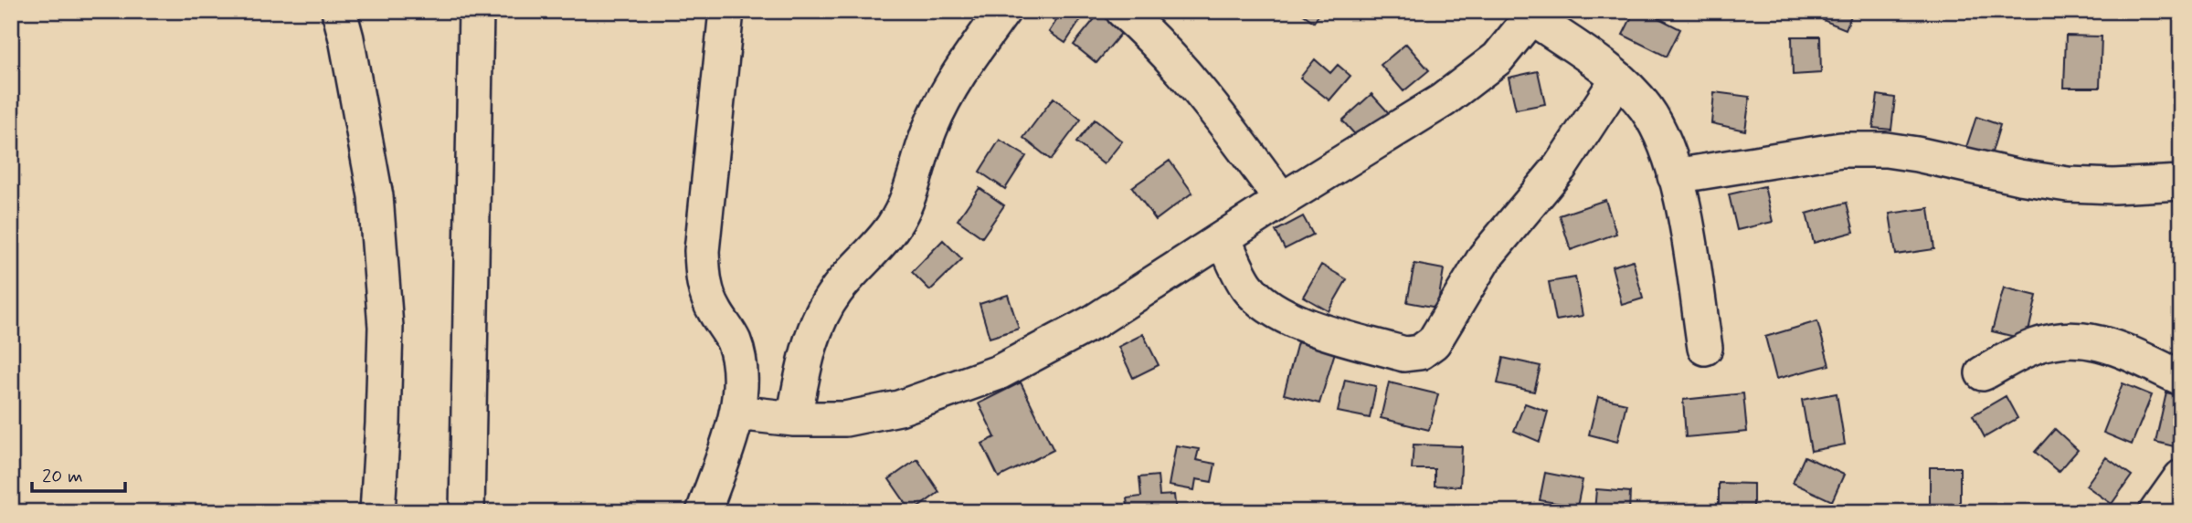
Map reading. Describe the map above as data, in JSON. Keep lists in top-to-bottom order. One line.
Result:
{"scale_bar":"20 m"}
